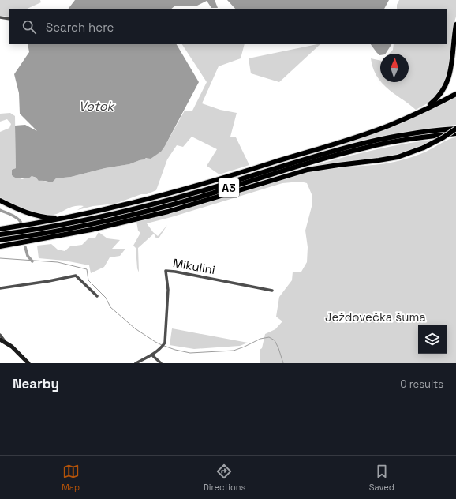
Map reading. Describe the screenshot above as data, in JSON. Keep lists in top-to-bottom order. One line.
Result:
{"streets":{"highway":["A3"],"street":["Mikulini"]},"water":["Votok"],"parks":["Ježdovečka šuma"],"north":"top","page":{"search":"Search here","heading":["Nearby","0 results"],"nav":["Map","Directions","Saved"]}}
